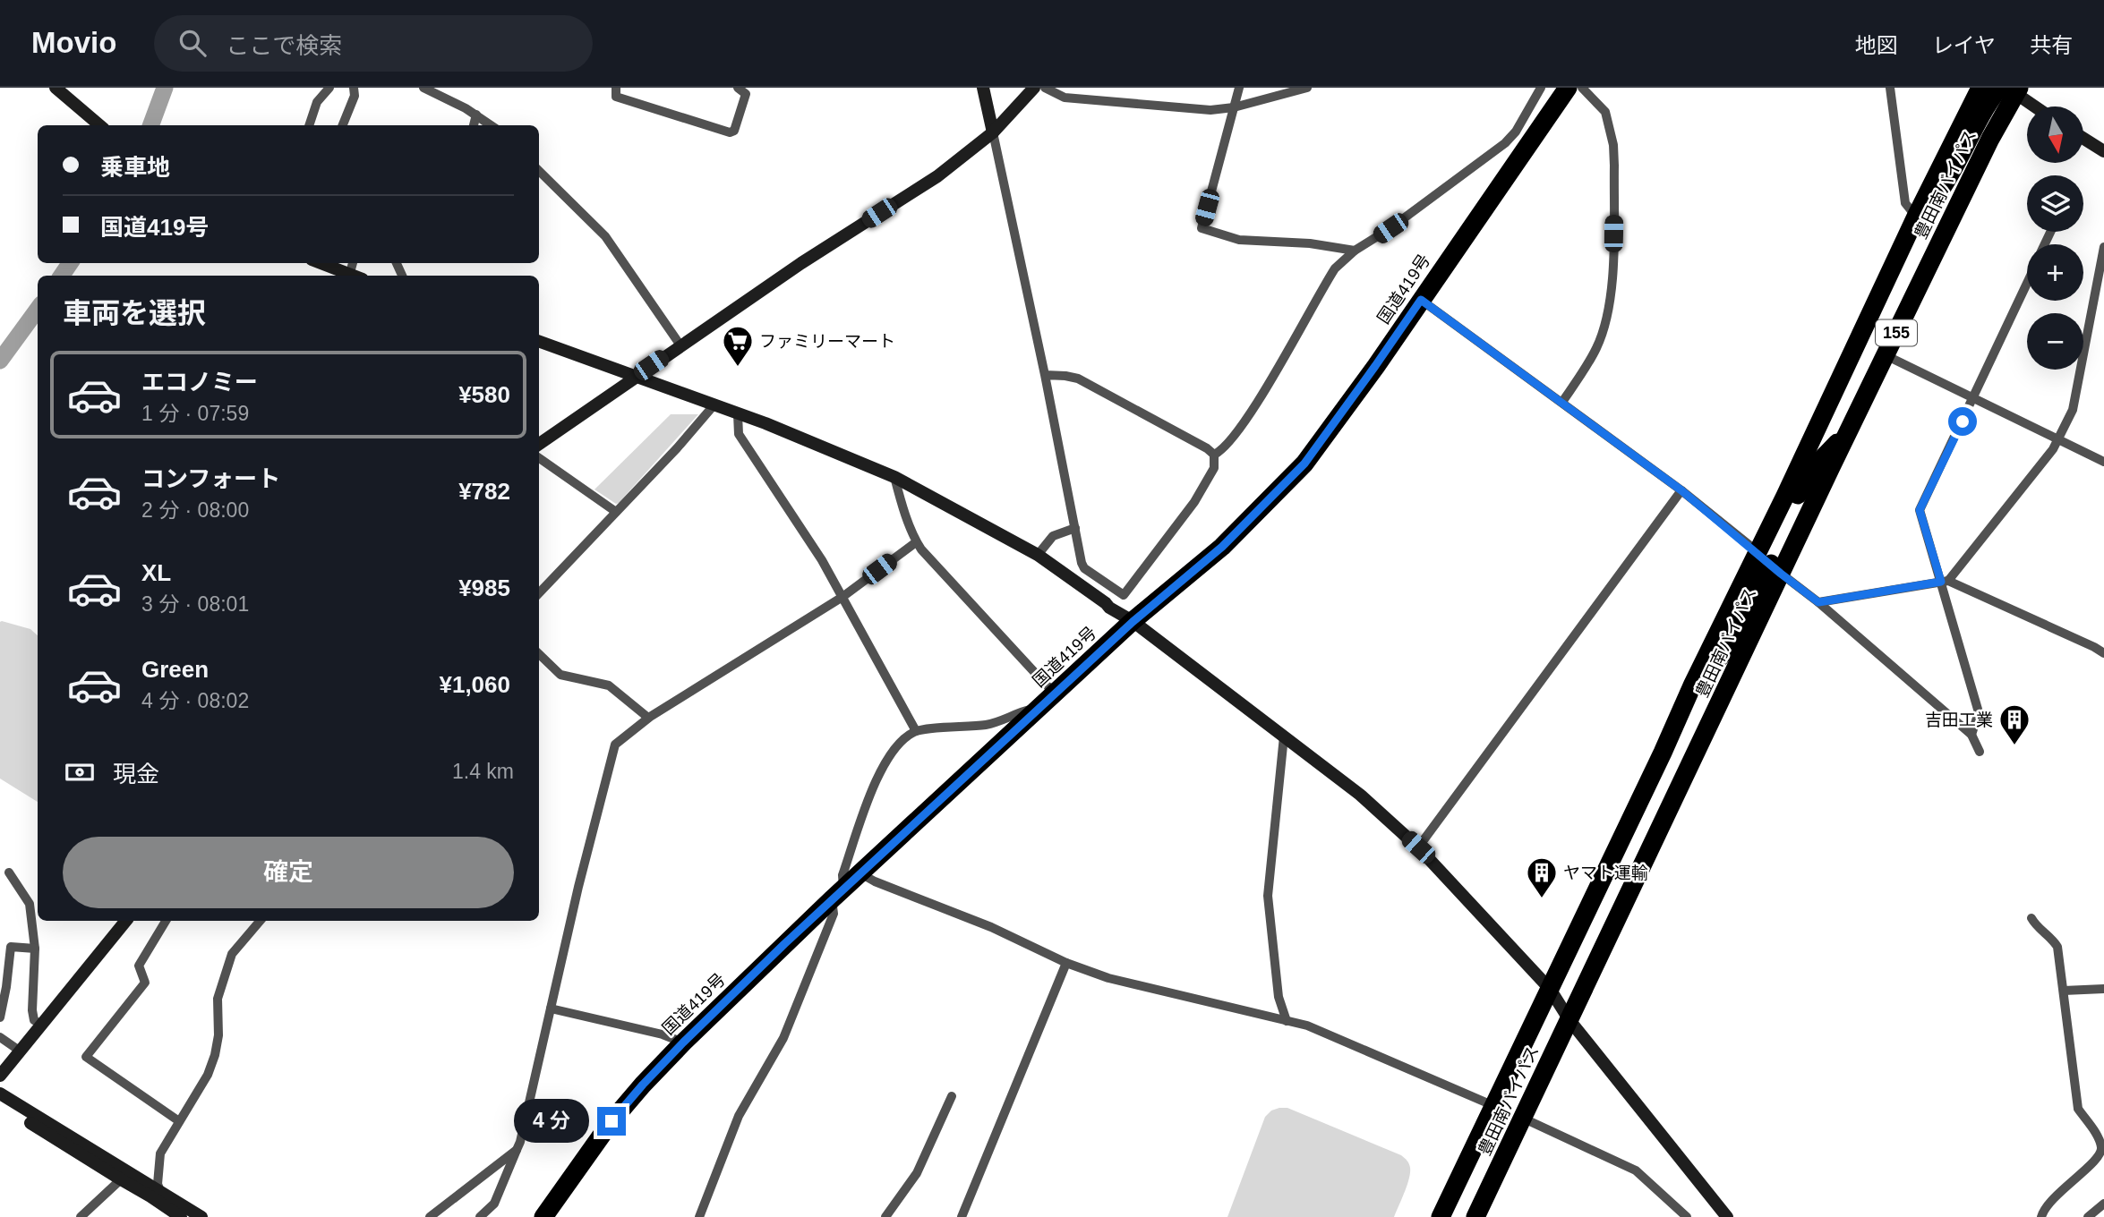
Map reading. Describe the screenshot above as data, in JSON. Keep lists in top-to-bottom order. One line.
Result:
{"streets":{"highway":["豊田南バイパス","国道419号","155"]},"places":{"supermarket":["ファミリーマート"],"building":["吉田工業","ヤマト運輸"]},"north":"bottom","page":{"header":"Movio","search":"ここで検索","nav":["地図","レイヤ","共有"],"map_buttons":["+","−"],"banner":["乗車地","国道419号"],"heading":"車両を選択","list":[{"name":"エコノミー","note":"1 分 · 07:59","value":"¥580"},{"name":"コンフォート","note":"2 分 · 08:00","value":"¥782"},{"name":"XL","note":"3 分 · 08:01","value":"¥985"},{"name":"Green","note":"4 分 · 08:02","value":"¥1,060"}],"pay":["現金","1.4 km"],"buttons":"確定","bubble":"4 分"}}
